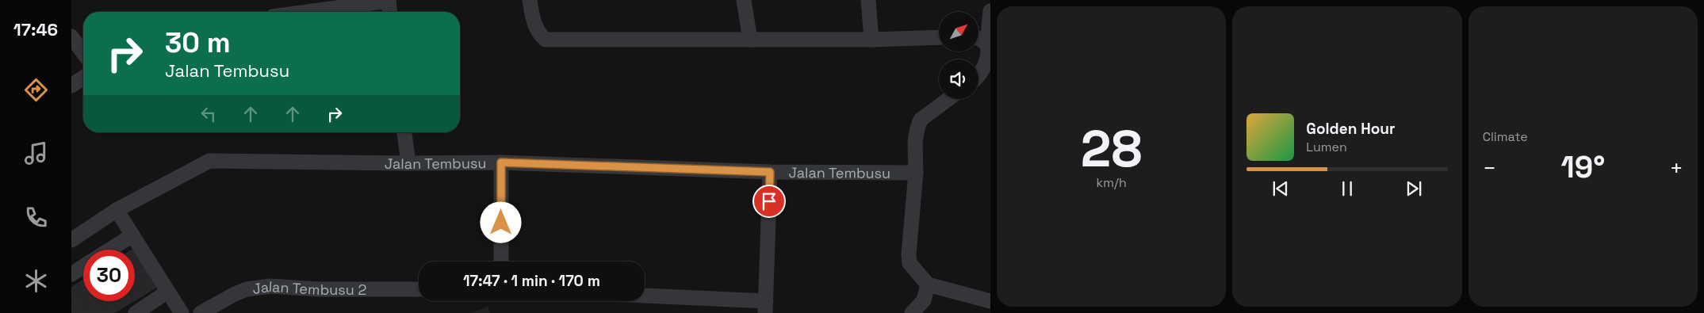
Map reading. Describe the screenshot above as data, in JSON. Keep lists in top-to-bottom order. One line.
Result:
{"streets":{"street":["Jalan Tembusu","Jalan Tembusu 2"]},"north":"top right","page":{"tabs":"17:46","tile":[["28","km/h"],"Climate"],"turn":["30 m","Jalan Tembusu"],"song":["Golden Hour","Lumen"],"heat":["−","19°","+"],"limit":"30","trip":"17:47 · 1 min · 170 m"}}
